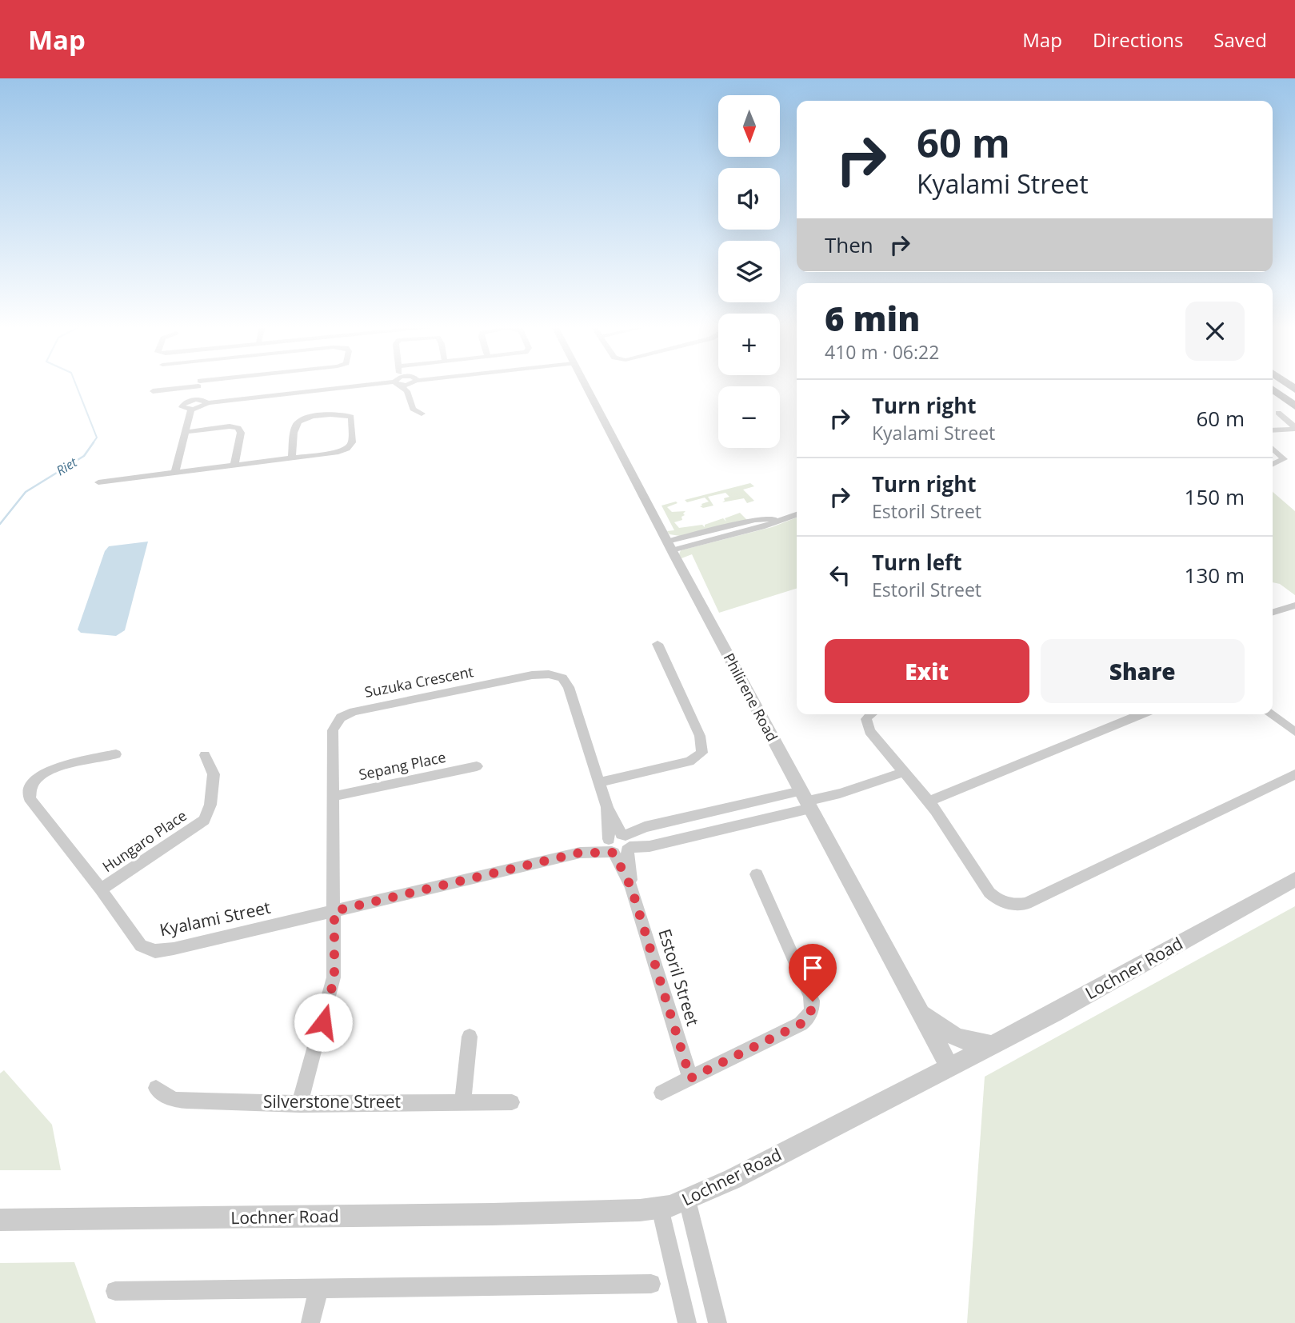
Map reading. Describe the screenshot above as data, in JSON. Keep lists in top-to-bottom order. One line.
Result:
{"streets":{"street":["Suzuka Crescent","Philirene Road","Sepang Place","Hungaro Place","Kyalami Street","Lochner Road","Estoril Street","Silverstone Street"]},"crossings":[["Suzuka Crescent","Sepang Place"],["Suzuka Crescent","Kyalami Street"],["Suzuka Crescent","Estoril Street"],["Suzuka Crescent","Silverstone Street"],["Philirene Road","Kyalami Street"],["Philirene Road","Lochner Road"],["Hungaro Place","Kyalami Street"],["Kyalami Street","Estoril Street"]],"water":["Riet"],"north":"bottom","page":{"header":"Map","nav":["Map","Directions","Saved"],"map_buttons":["+","−"],"turn":["60 m","Kyalami Street"],"then":"Then","heading":["6 min","410 m · 06:22"],"list":[{"name":"Turn right","note":"Kyalami Street","value":"60 m"},{"name":"Turn right","note":"Estoril Street","value":"150 m"},{"name":"Turn left","note":"Estoril Street","value":"130 m"}],"buttons":["Exit","Share"]}}
